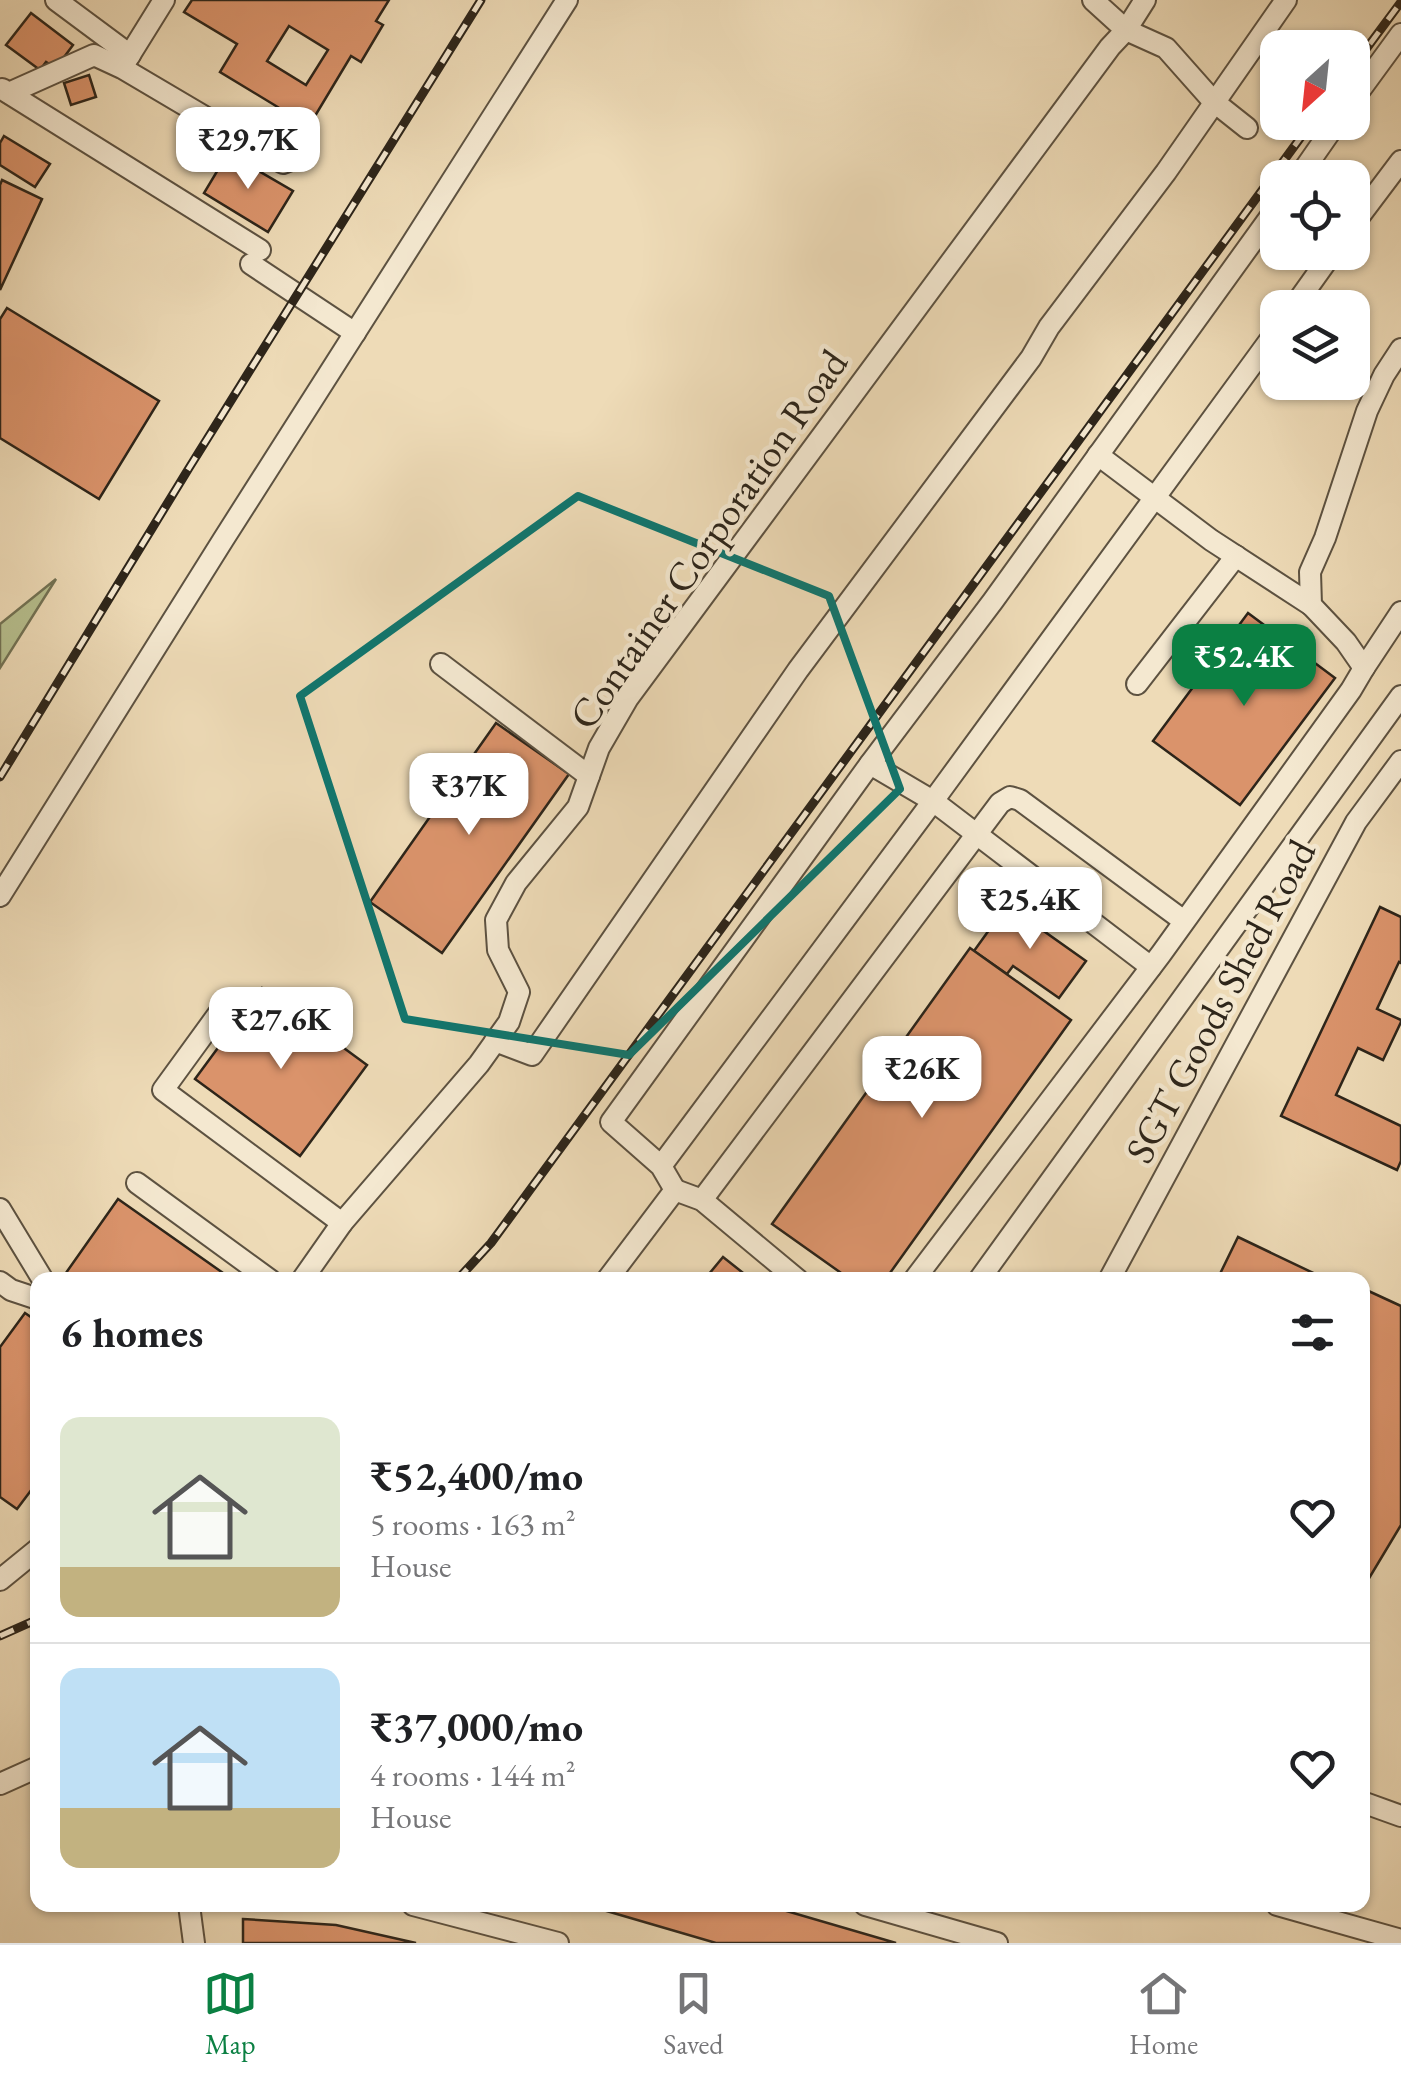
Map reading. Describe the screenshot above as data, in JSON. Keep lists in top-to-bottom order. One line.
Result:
{"streets":{"street":["Container Corporation Road","SGT Goods Shed Road"]},"north":"bottom left","page":{"price":["₹29.7K","₹52.4K","₹37K","₹25.4K","₹27.6K","₹26K"],"heading":"6 homes","list":[{"name":"₹52,400/mo","note":"5 rooms · 163 m² · House"},{"name":"₹37,000/mo","note":"4 rooms · 144 m² · House"}],"tabs":["Map","Saved","Home"]}}
